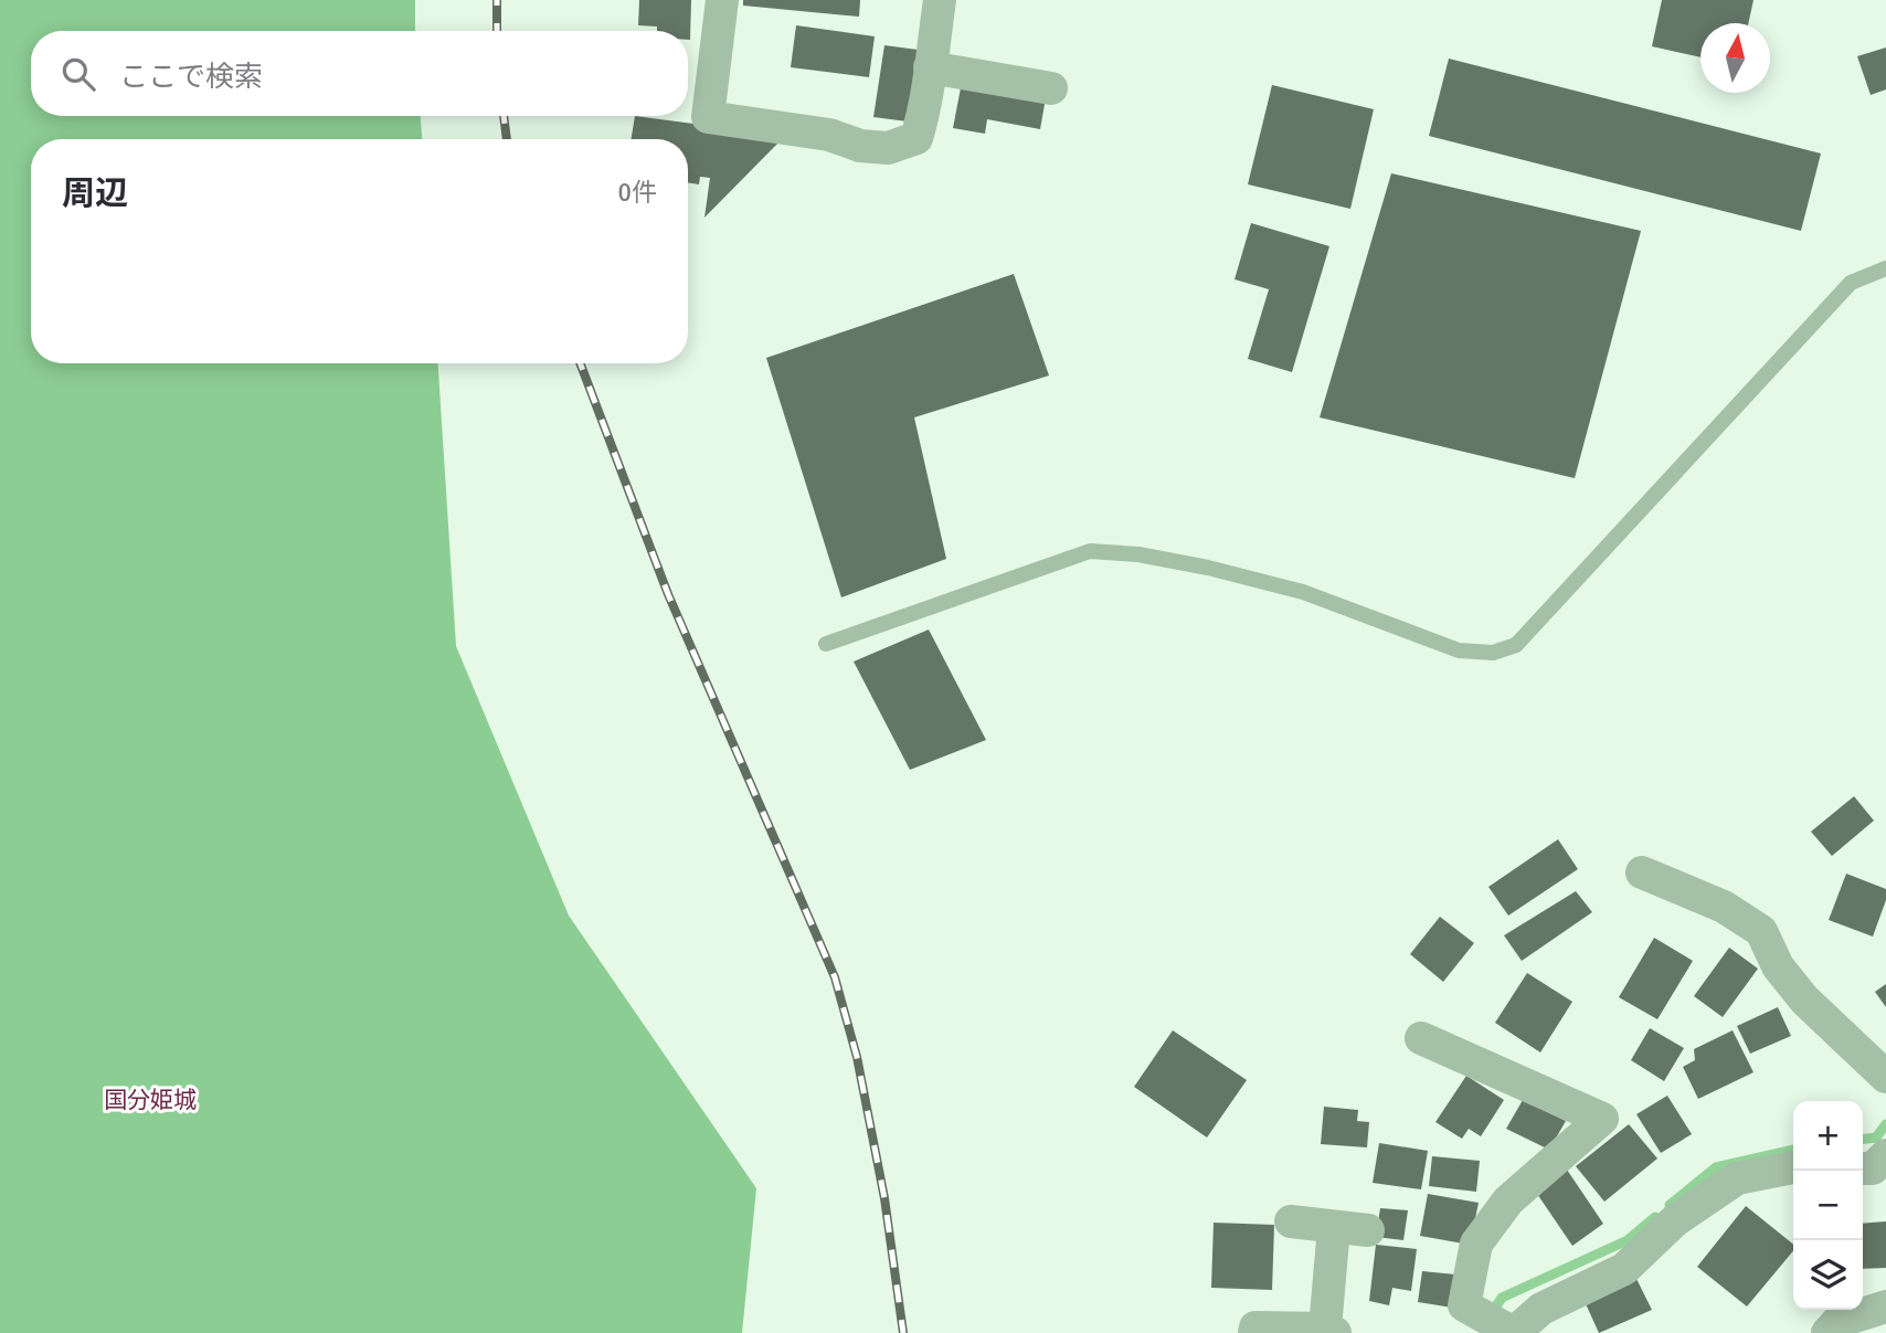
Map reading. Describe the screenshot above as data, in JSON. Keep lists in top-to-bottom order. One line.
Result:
{"districts":["国分姫城"],"north":"top","page":{"search":"ここで検索","heading":["周辺","0件"],"map_buttons":["+","−"]}}
